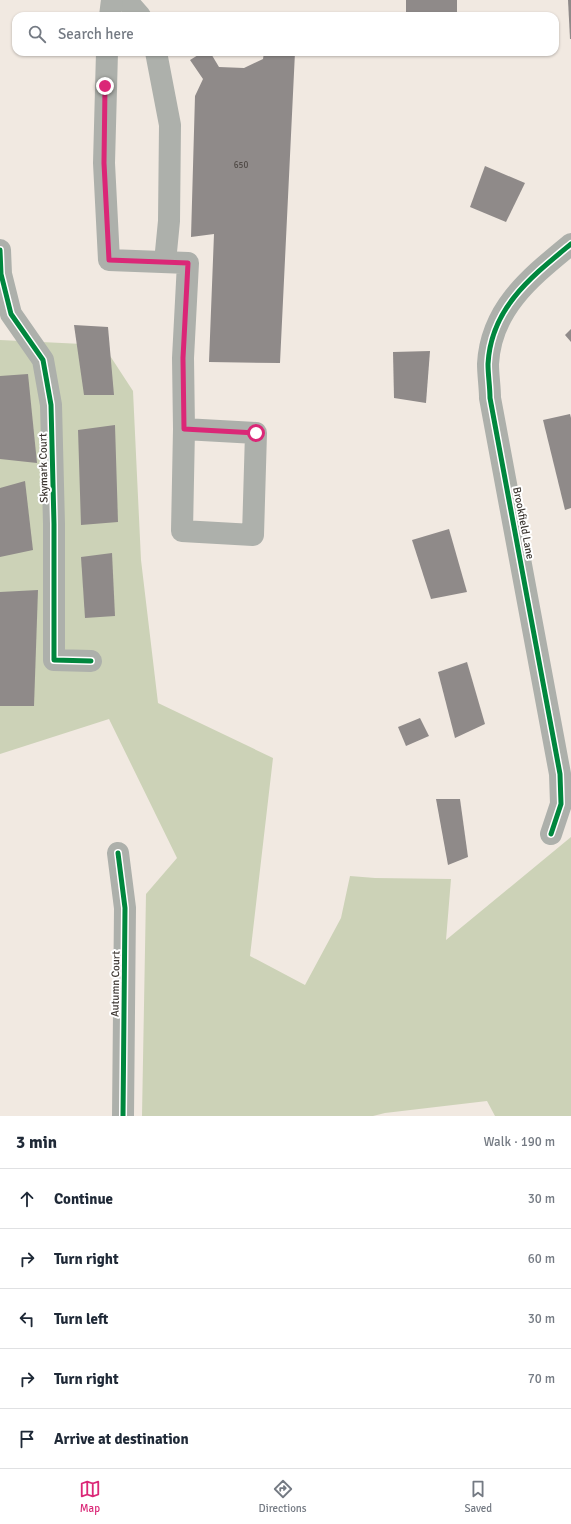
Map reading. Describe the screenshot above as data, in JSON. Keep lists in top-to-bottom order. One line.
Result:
{"streets":{"street":["Skymark Court","Brookfield Lane","Autumn Court"]},"house_numbers":["650"],"page":{"search":"Search here","heading":["3 min","Walk · 190 m"],"list":[["Continue","30 m"],["Turn right","60 m"],["Turn left","30 m"],["Turn right","70 m"],"Arrive at destination"],"nav":["Map","Directions","Saved"]}}
